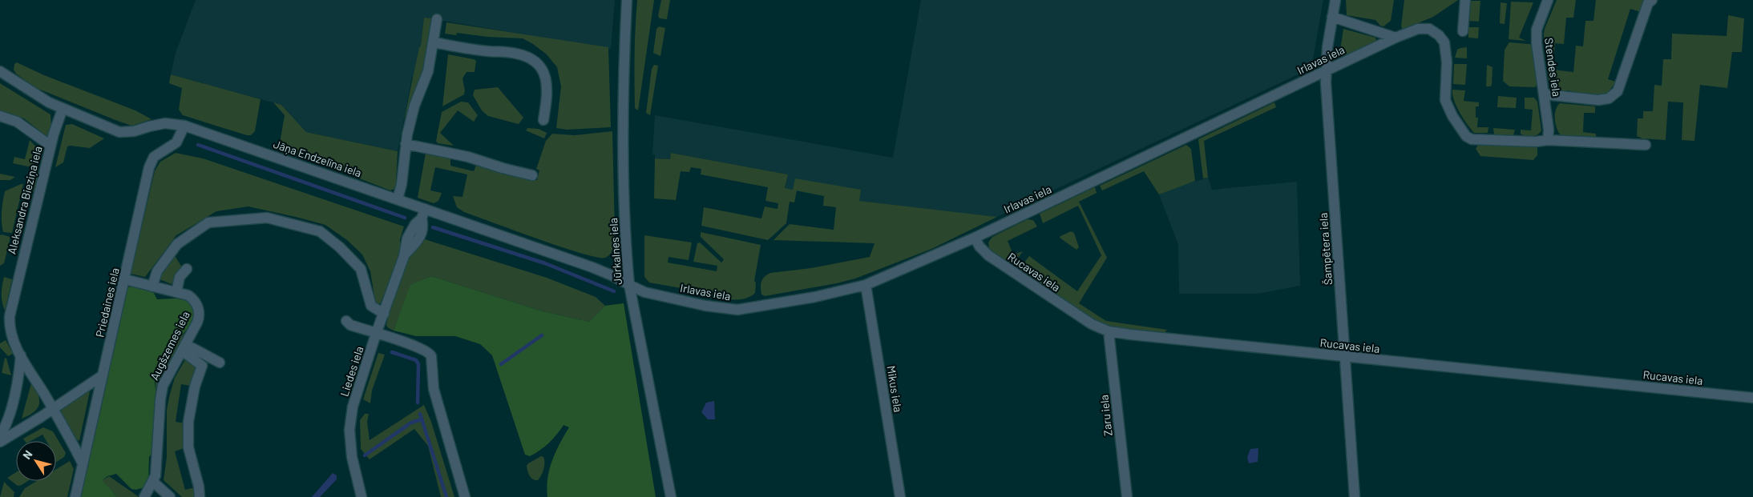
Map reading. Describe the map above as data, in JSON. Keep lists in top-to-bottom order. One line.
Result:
{"streets":{"street":["Irlavas iela","Stendes iela","Jāņa Endzelīna iela","Aleksandra Bieziņa iela","Šampētera iela","Jūrkalnes iela","Rucavas iela","Priedaines iela","Augšzemes iela","Liedes iela","Mikus iela","Zaru iela"]},"crossings":[["Irlavas iela","Stendes iela"],["Irlavas iela","Jāņa Endzelīna iela"],["Irlavas iela","Šampētera iela"],["Irlavas iela","Jūrkalnes iela"],["Irlavas iela","Rucavas iela"],["Irlavas iela","Mikus iela"],["Jāņa Endzelīna iela","Aleksandra Bieziņa iela"],["Jāņa Endzelīna iela","Jūrkalnes iela"],["Jāņa Endzelīna iela","Priedaines iela"],["Jāņa Endzelīna iela","Liedes iela"],["Šampētera iela","Rucavas iela"],["Rucavas iela","Zaru iela"],["Priedaines iela","Augšzemes iela"]],"north":"top left"}
